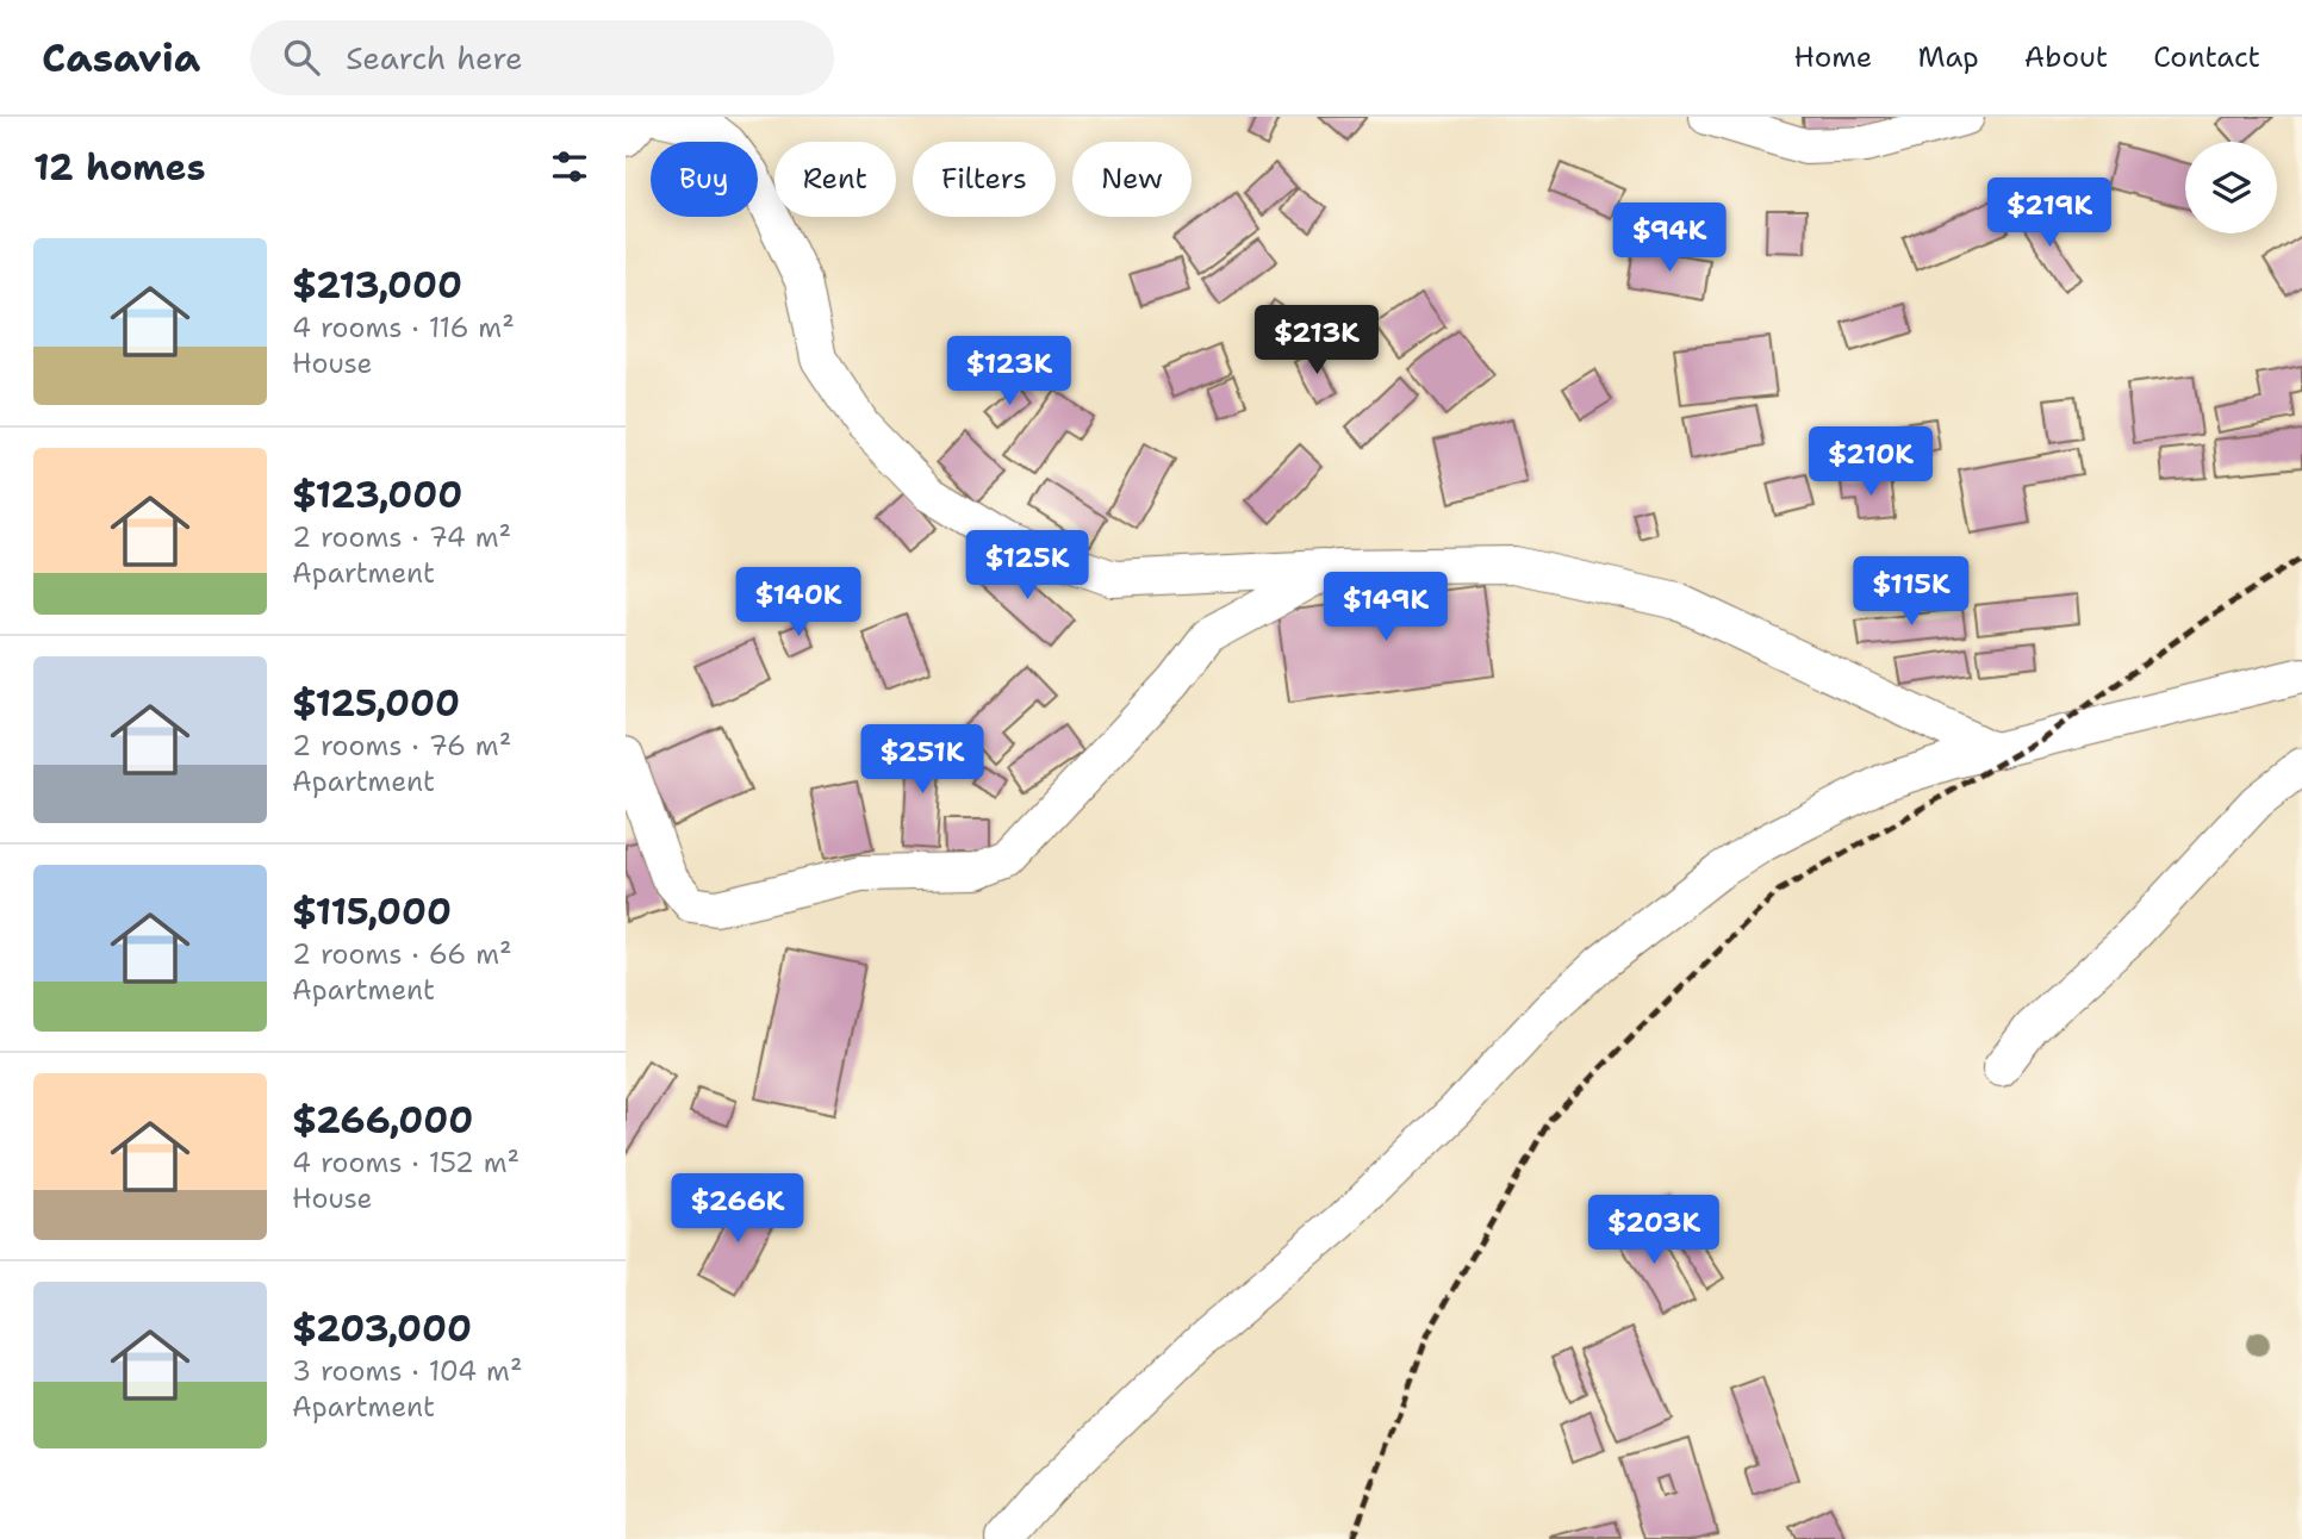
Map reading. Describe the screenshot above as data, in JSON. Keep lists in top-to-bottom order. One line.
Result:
{"page":{"header":"Casavia","search":"Search here","nav":["Home","Map","About","Contact"],"heading":"12 homes","chip":["Buy","Rent","Filters","New"],"price":["$219K","$94K","$213K","$123K","$210K","$125K","$115K","$140K","$149K","$251K","$266K","$203K"],"list":[{"name":"$213,000","note":"4 rooms · 116 m² · House"},{"name":"$123,000","note":"2 rooms · 74 m² · Apartment"},{"name":"$125,000","note":"2 rooms · 76 m² · Apartment"},{"name":"$115,000","note":"2 rooms · 66 m² · Apartment"},{"name":"$266,000","note":"4 rooms · 152 m² · House"},{"name":"$203,000","note":"3 rooms · 104 m² · Apartment"}]}}
